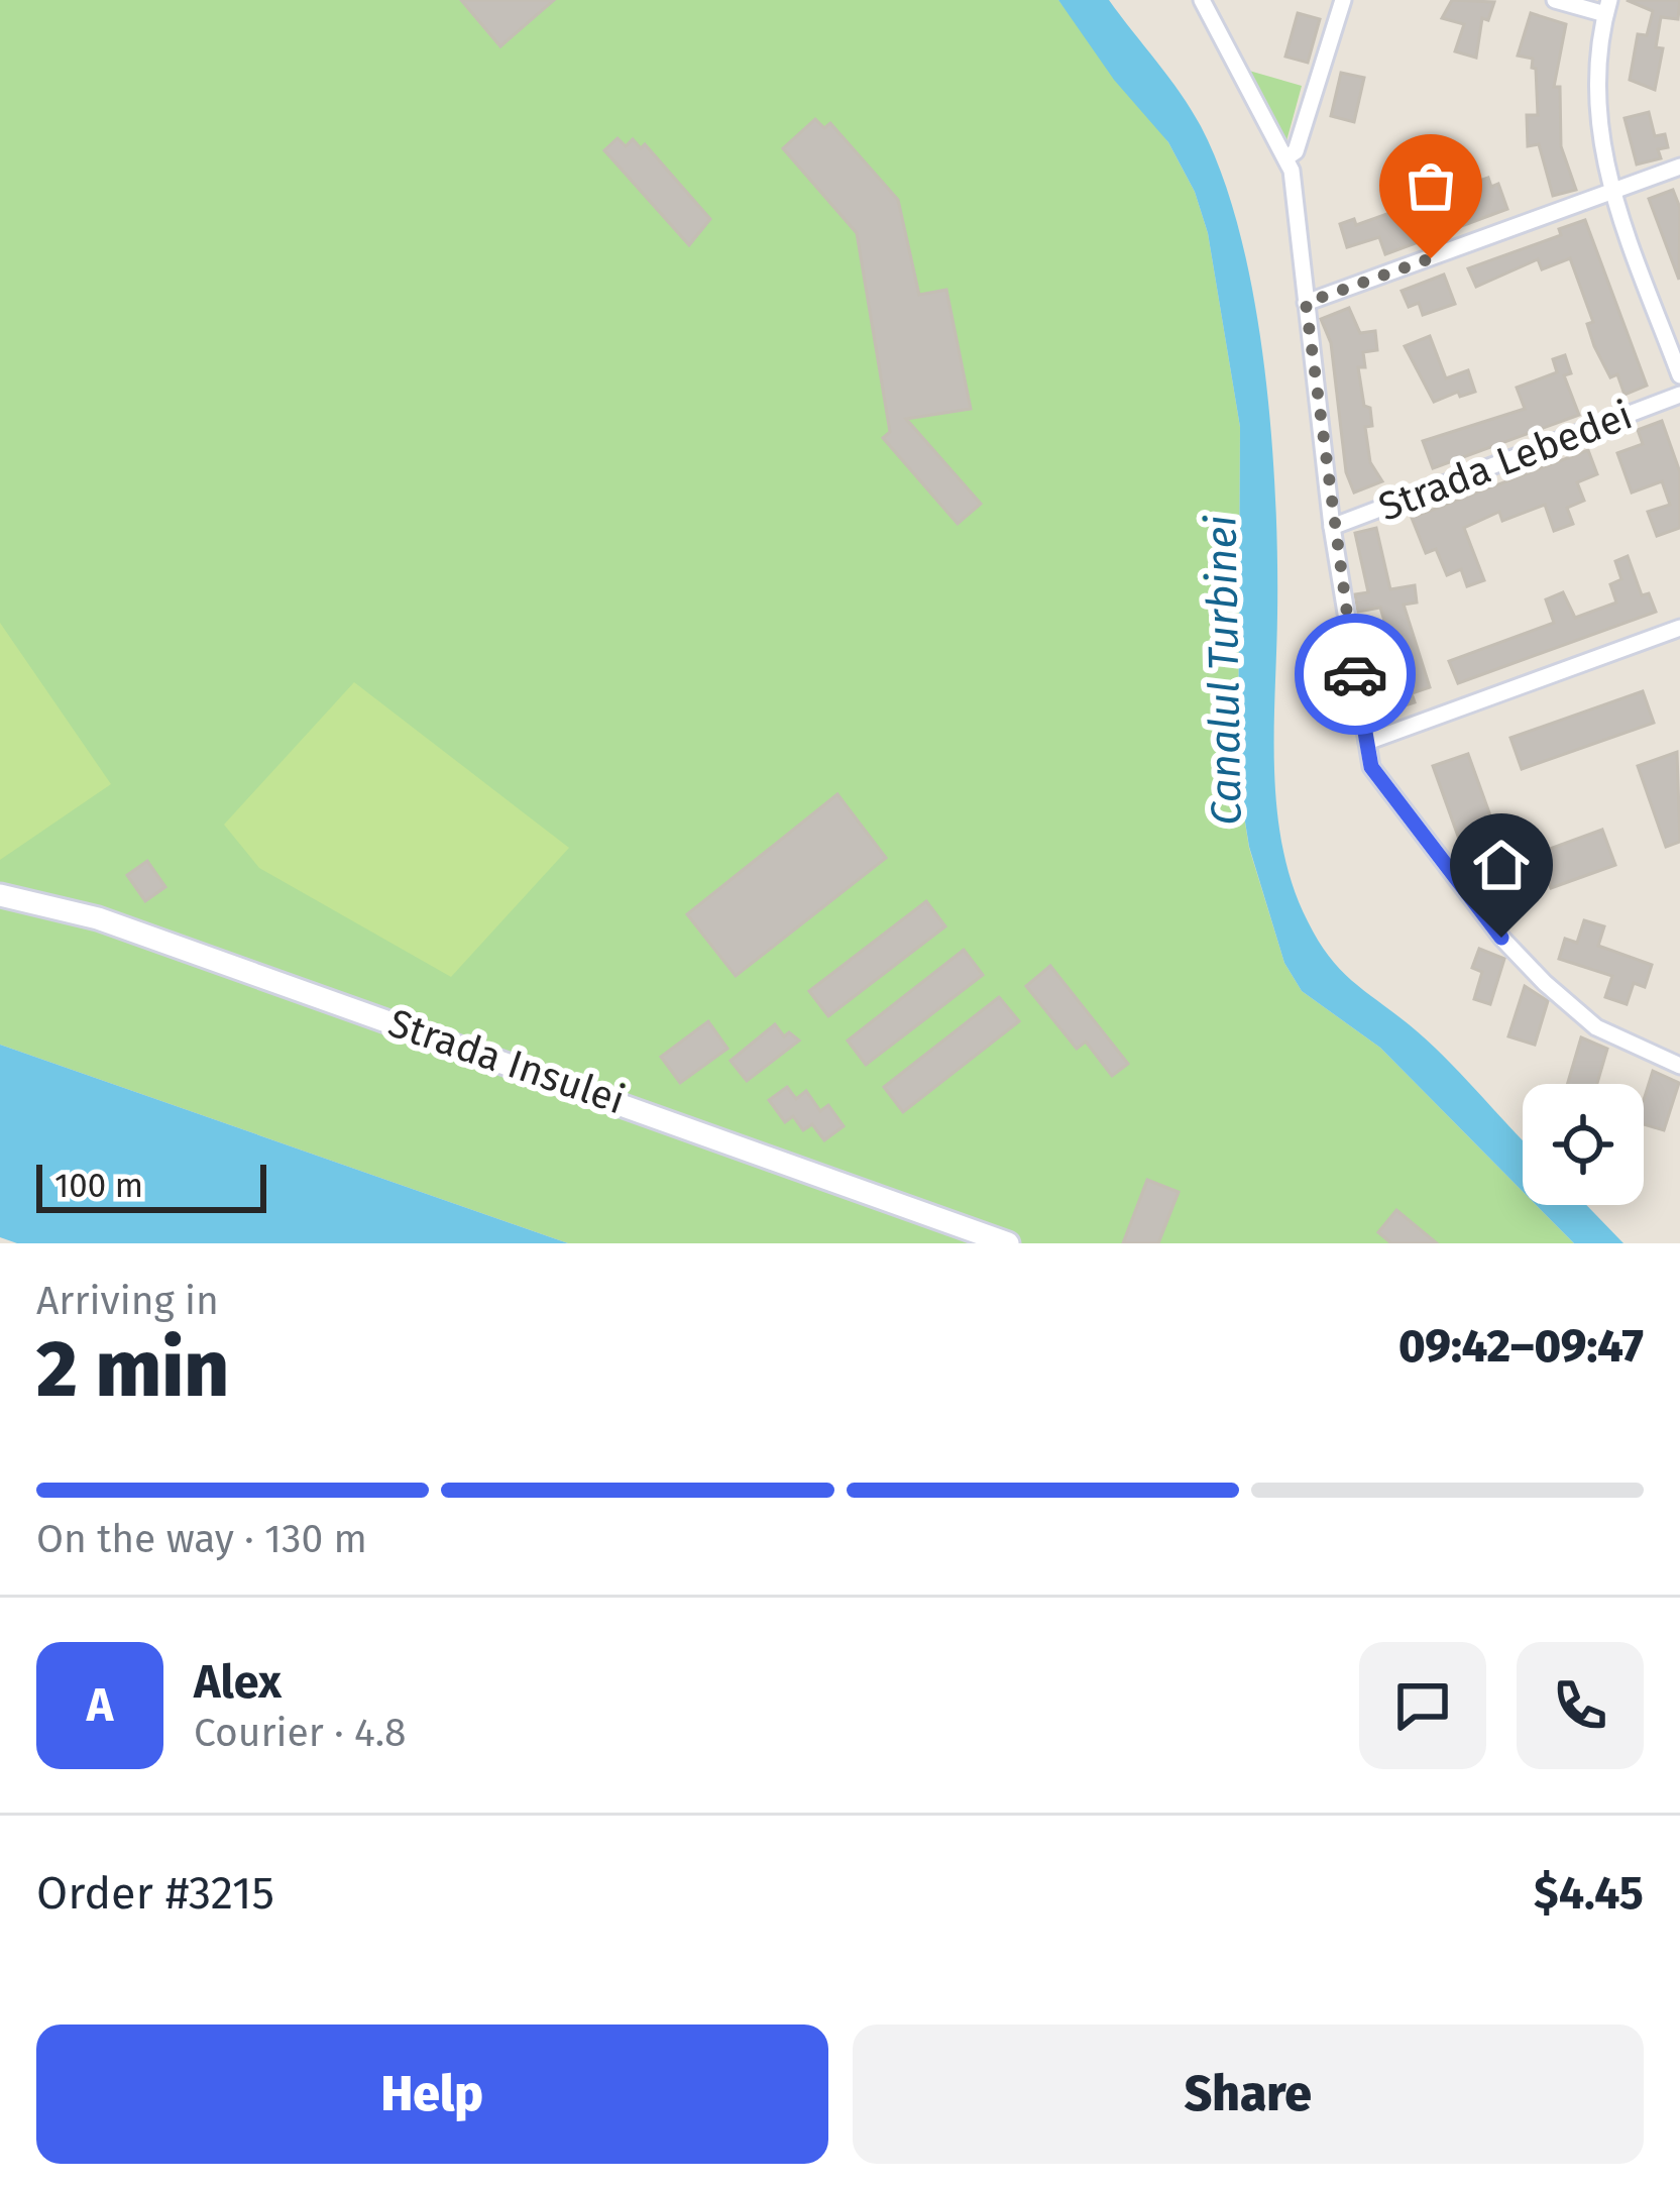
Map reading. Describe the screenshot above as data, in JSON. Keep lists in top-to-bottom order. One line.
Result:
{"streets":{"street":["Strada Lebedei","Strada Insulei"]},"water":["Canalul Turbinei"],"scale_bar":"100 m","page":{"scale":"100 m","heading":["2 min","Arriving in","09:42–09:47"],"panel":["Alex","Courier · 4.8","Order #3215","$4.45"],"bar":"On the way · 130 m","round":"A","buttons":["Help","Share"]}}
